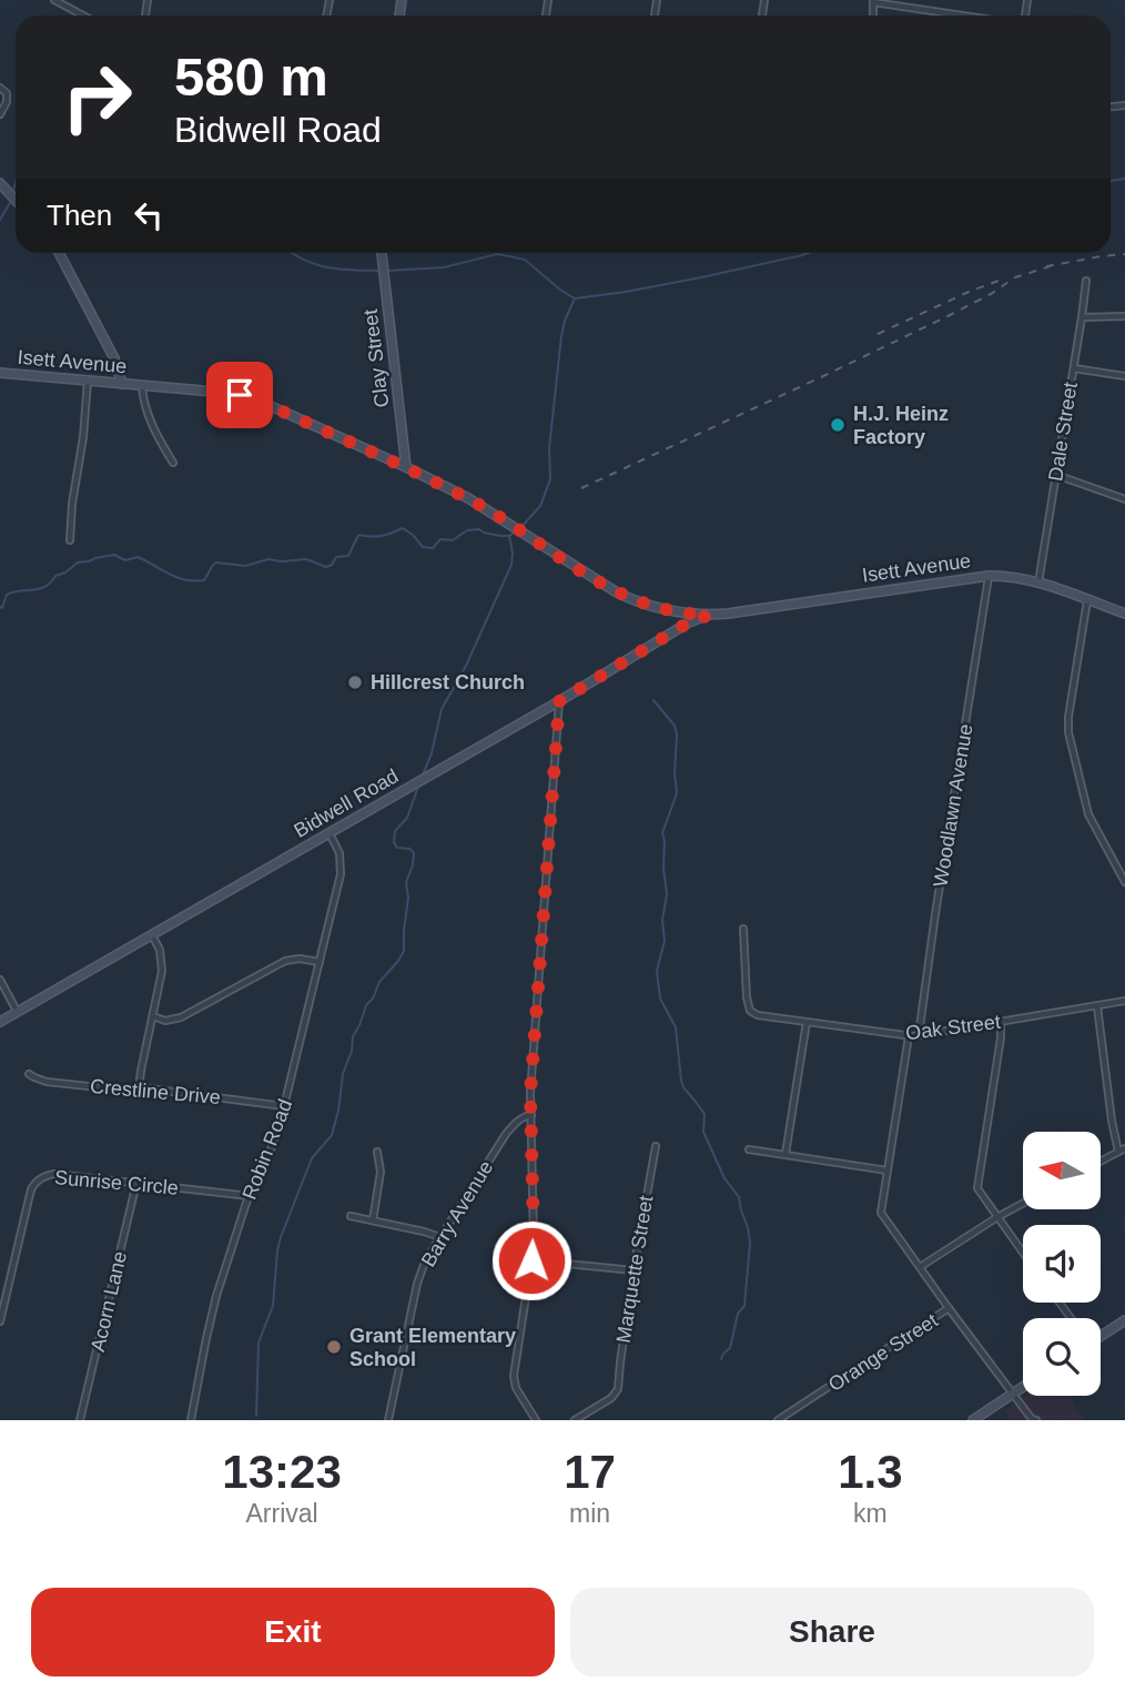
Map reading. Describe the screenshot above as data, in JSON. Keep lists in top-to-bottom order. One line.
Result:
{"streets":{"street":["Clay Street","Isett Avenue","Dale Street","Bidwell Road","Woodlawn Avenue","Oak Street","Crestline Drive","Robin Road","Sunrise Circle","Barry Avenue","Marquette Street","Acorn Lane","Orange Street"]},"crossings":[["Clay Street","Isett Avenue"],["Isett Avenue","Dale Street"],["Isett Avenue","Bidwell Road"],["Isett Avenue","Woodlawn Avenue"],["Bidwell Road","Robin Road"],["Woodlawn Avenue","Oak Street"],["Crestline Drive","Robin Road"],["Robin Road","Sunrise Circle"],["Sunrise Circle","Acorn Lane"]],"places":["H.J. Heinz Factory","Hillcrest Church","Grant Elementary School"],"north":"left","page":{"turn":["580 m","Bidwell Road"],"then":"Then","eta":["13:23","Arrival","17","min","1.3","km"],"buttons":["Exit","Share"]}}
